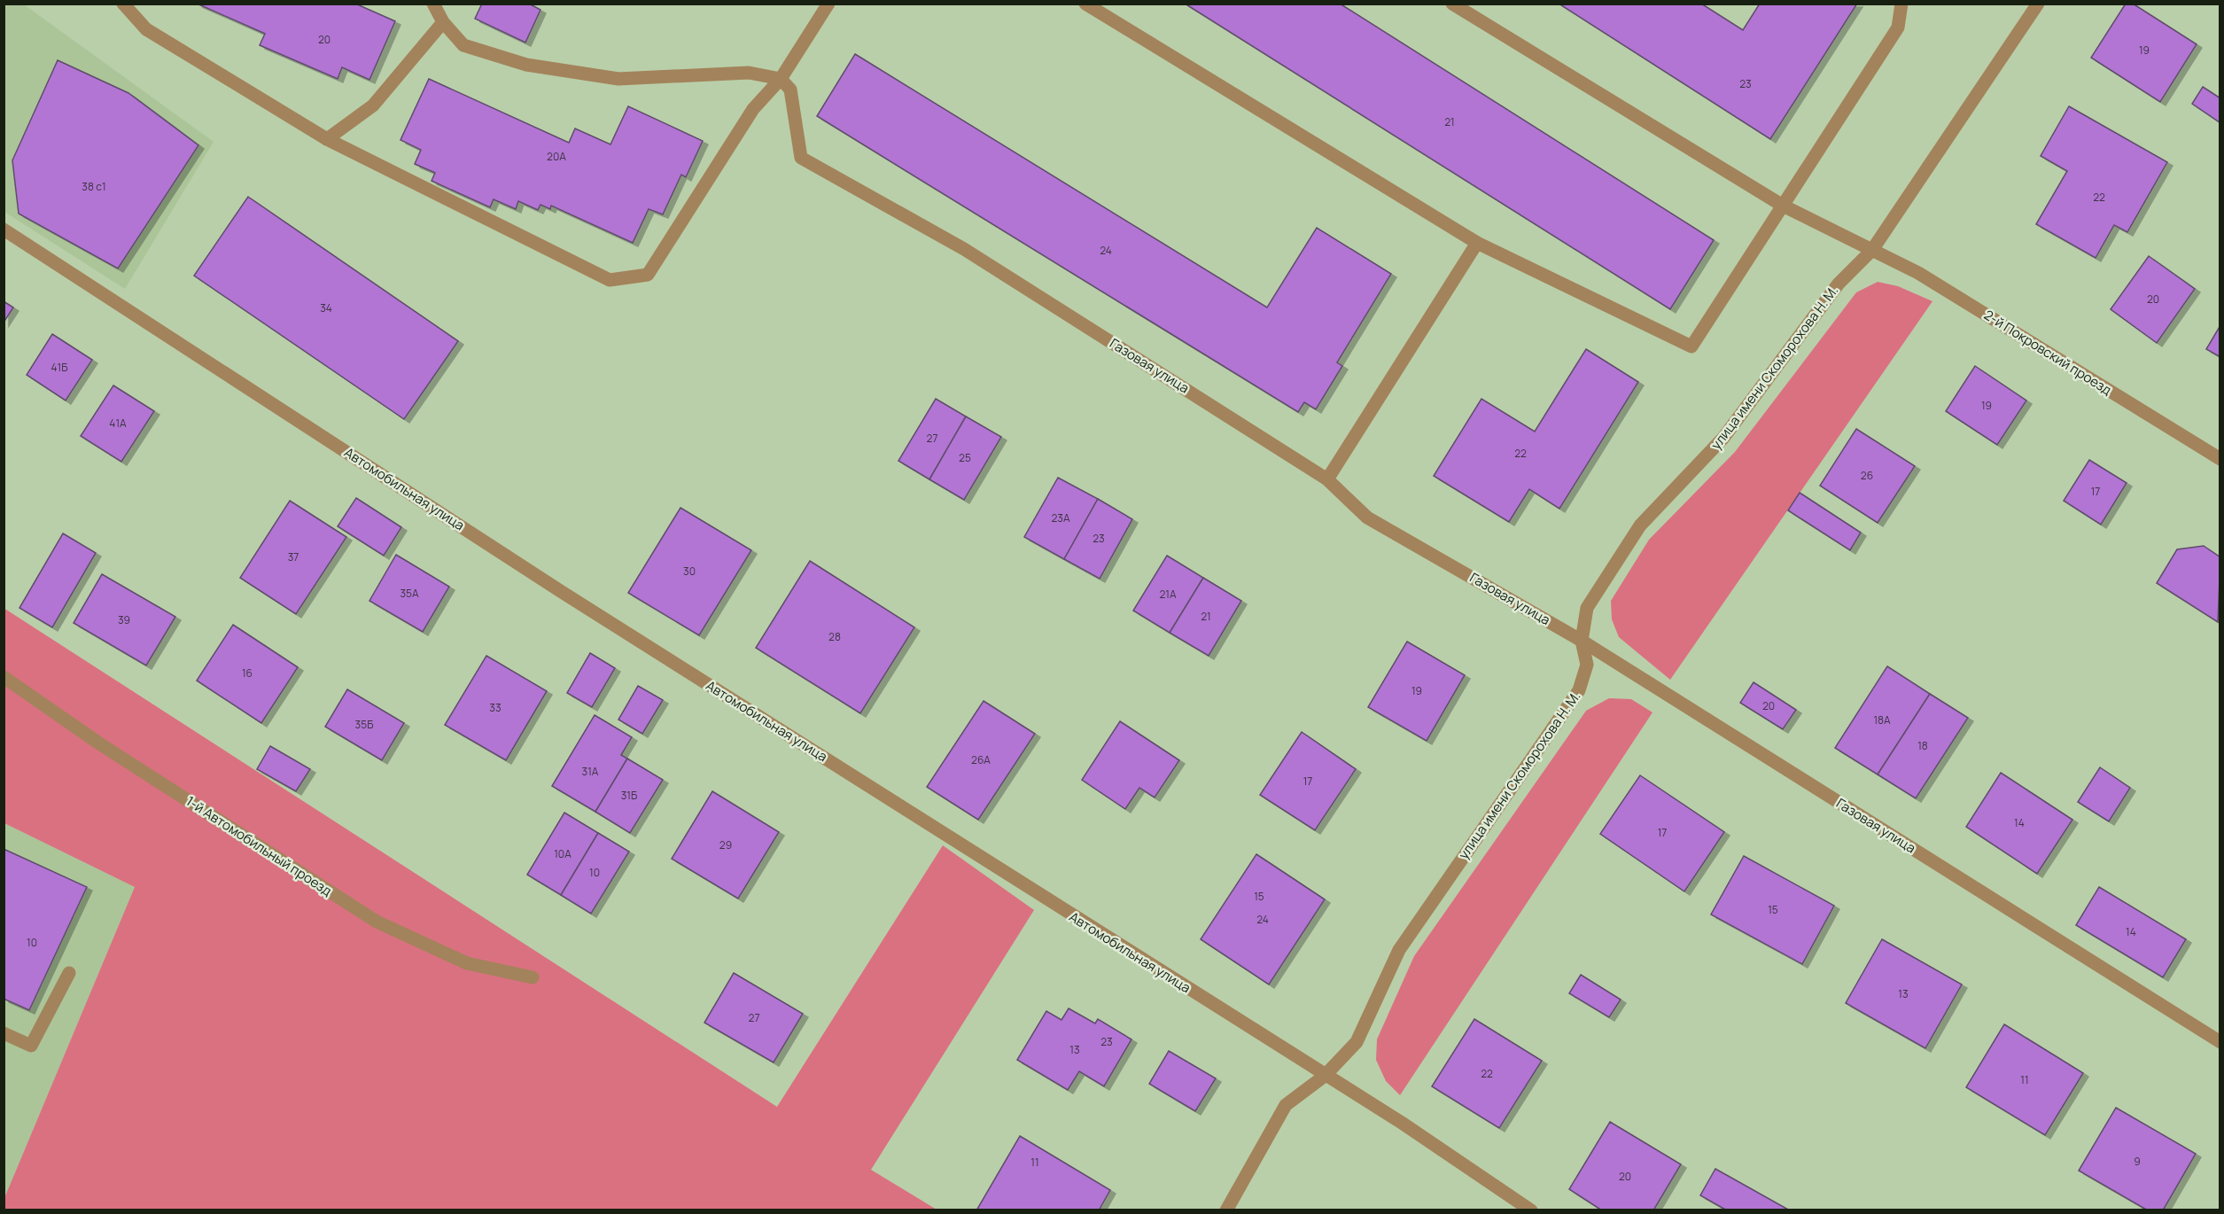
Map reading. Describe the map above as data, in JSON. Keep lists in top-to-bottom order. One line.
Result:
{"streets":{"street":["2-й Покровский проезд","Газовая улица","улица имени Скоморохова Н. М.","Автомобильная улица","1-й Автомобильный проезд"]},"crossings":[["2-й Покровский проезд","улица имени Скоморохова Н. М."],["Газовая улица","улица имени Скоморохова Н. М."],["улица имени Скоморохова Н. М.","Автомобильная улица"]],"house_numbers":["20","19","23","21","20А","38 с1","22","24","20","34","41Б","19","41А","27","22","25","26","17","23А","23","37","30","35А","21А","21","39","28","16","19","20","33","18А","35Б","18","26А","31А","17","31Б","14","17","29","10А","10","15","15","24","14","10","13","27","23","13","22","11","9","11","20"]}
